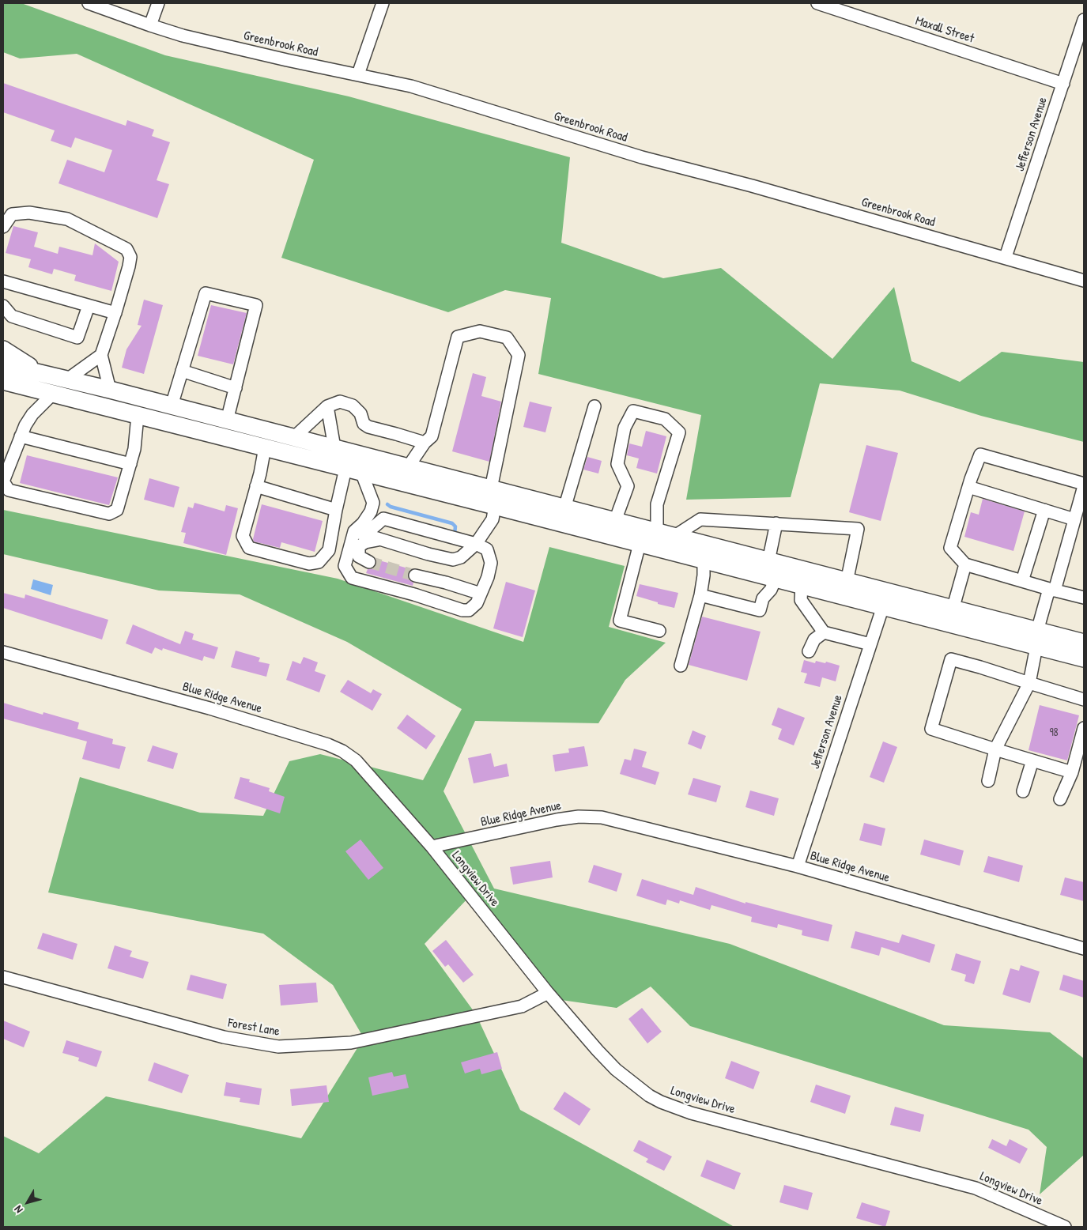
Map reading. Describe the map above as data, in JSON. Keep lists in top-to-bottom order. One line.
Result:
{"streets":{"street":["Maxall Street","Greenbrook Road","Jefferson Avenue","Blue Ridge Avenue","Longview Drive","Forest Lane"]},"crossings":[["Maxall Street","Jefferson Avenue"],["Greenbrook Road","Jefferson Avenue"],["Jefferson Avenue","Blue Ridge Avenue"],["Blue Ridge Avenue","Longview Drive"],["Longview Drive","Forest Lane"]],"house_numbers":["98"],"north":"bottom left"}
